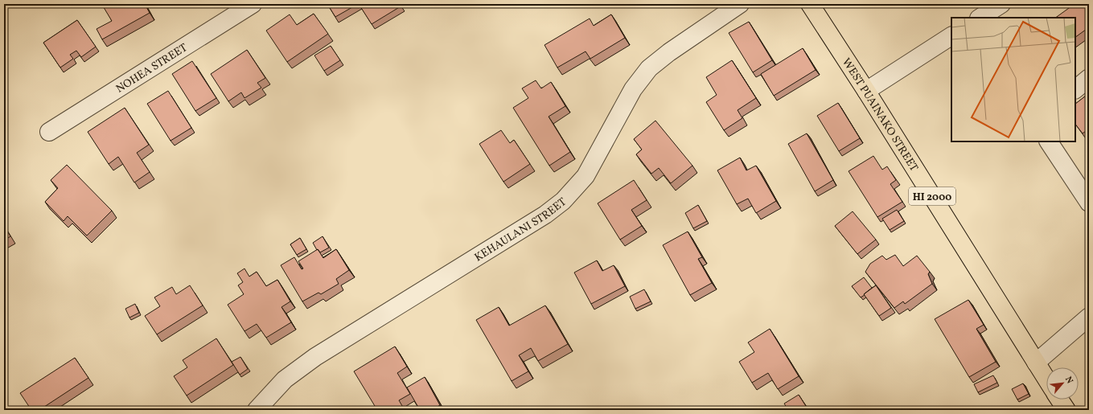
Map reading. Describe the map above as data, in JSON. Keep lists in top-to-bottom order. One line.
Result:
{"streets":{"highway":["WEST PUAINAKO STREET","HI 2000"],"street":["NOHEA STREET","KEHAULANI STREET"]},"north":"top right"}
